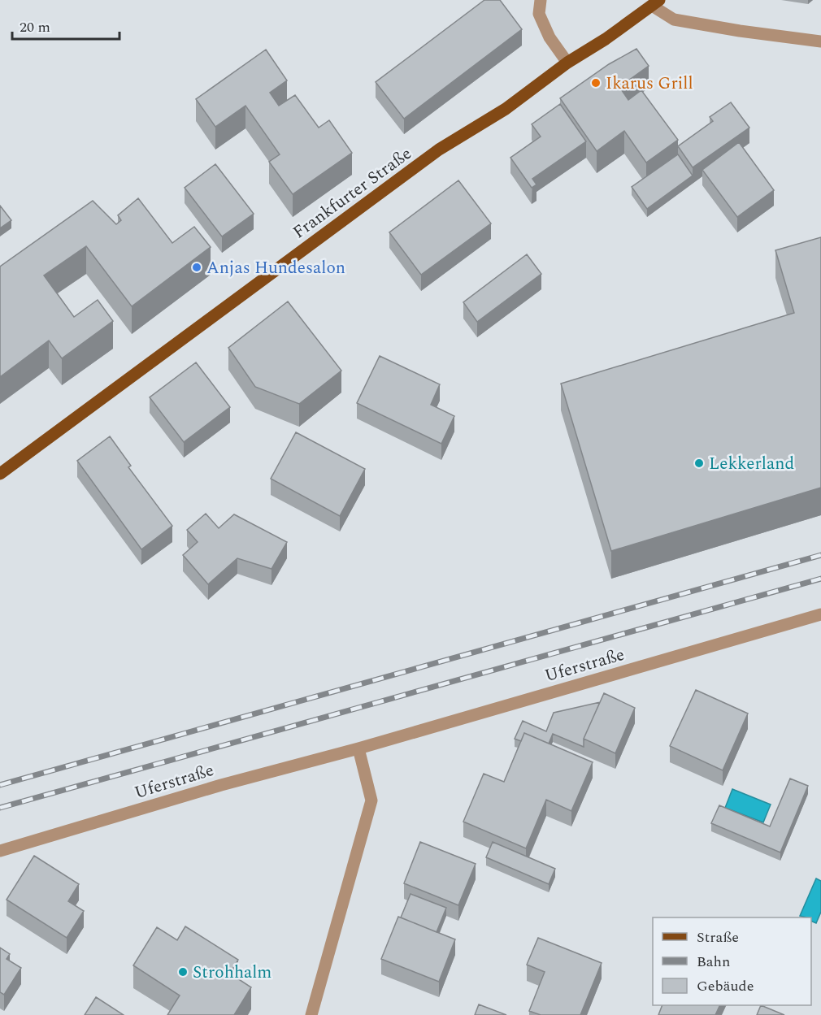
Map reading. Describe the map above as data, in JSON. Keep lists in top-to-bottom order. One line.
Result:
{"streets":{"main road":["Frankfurter Straße"],"street":["Uferstraße"]},"places":["Ikarus Grill","Anjas Hundesalon","Lekkerland","Strohhalm"],"legend":["Straße","Bahn","Gebäude"],"scale_bar":"20 m"}
